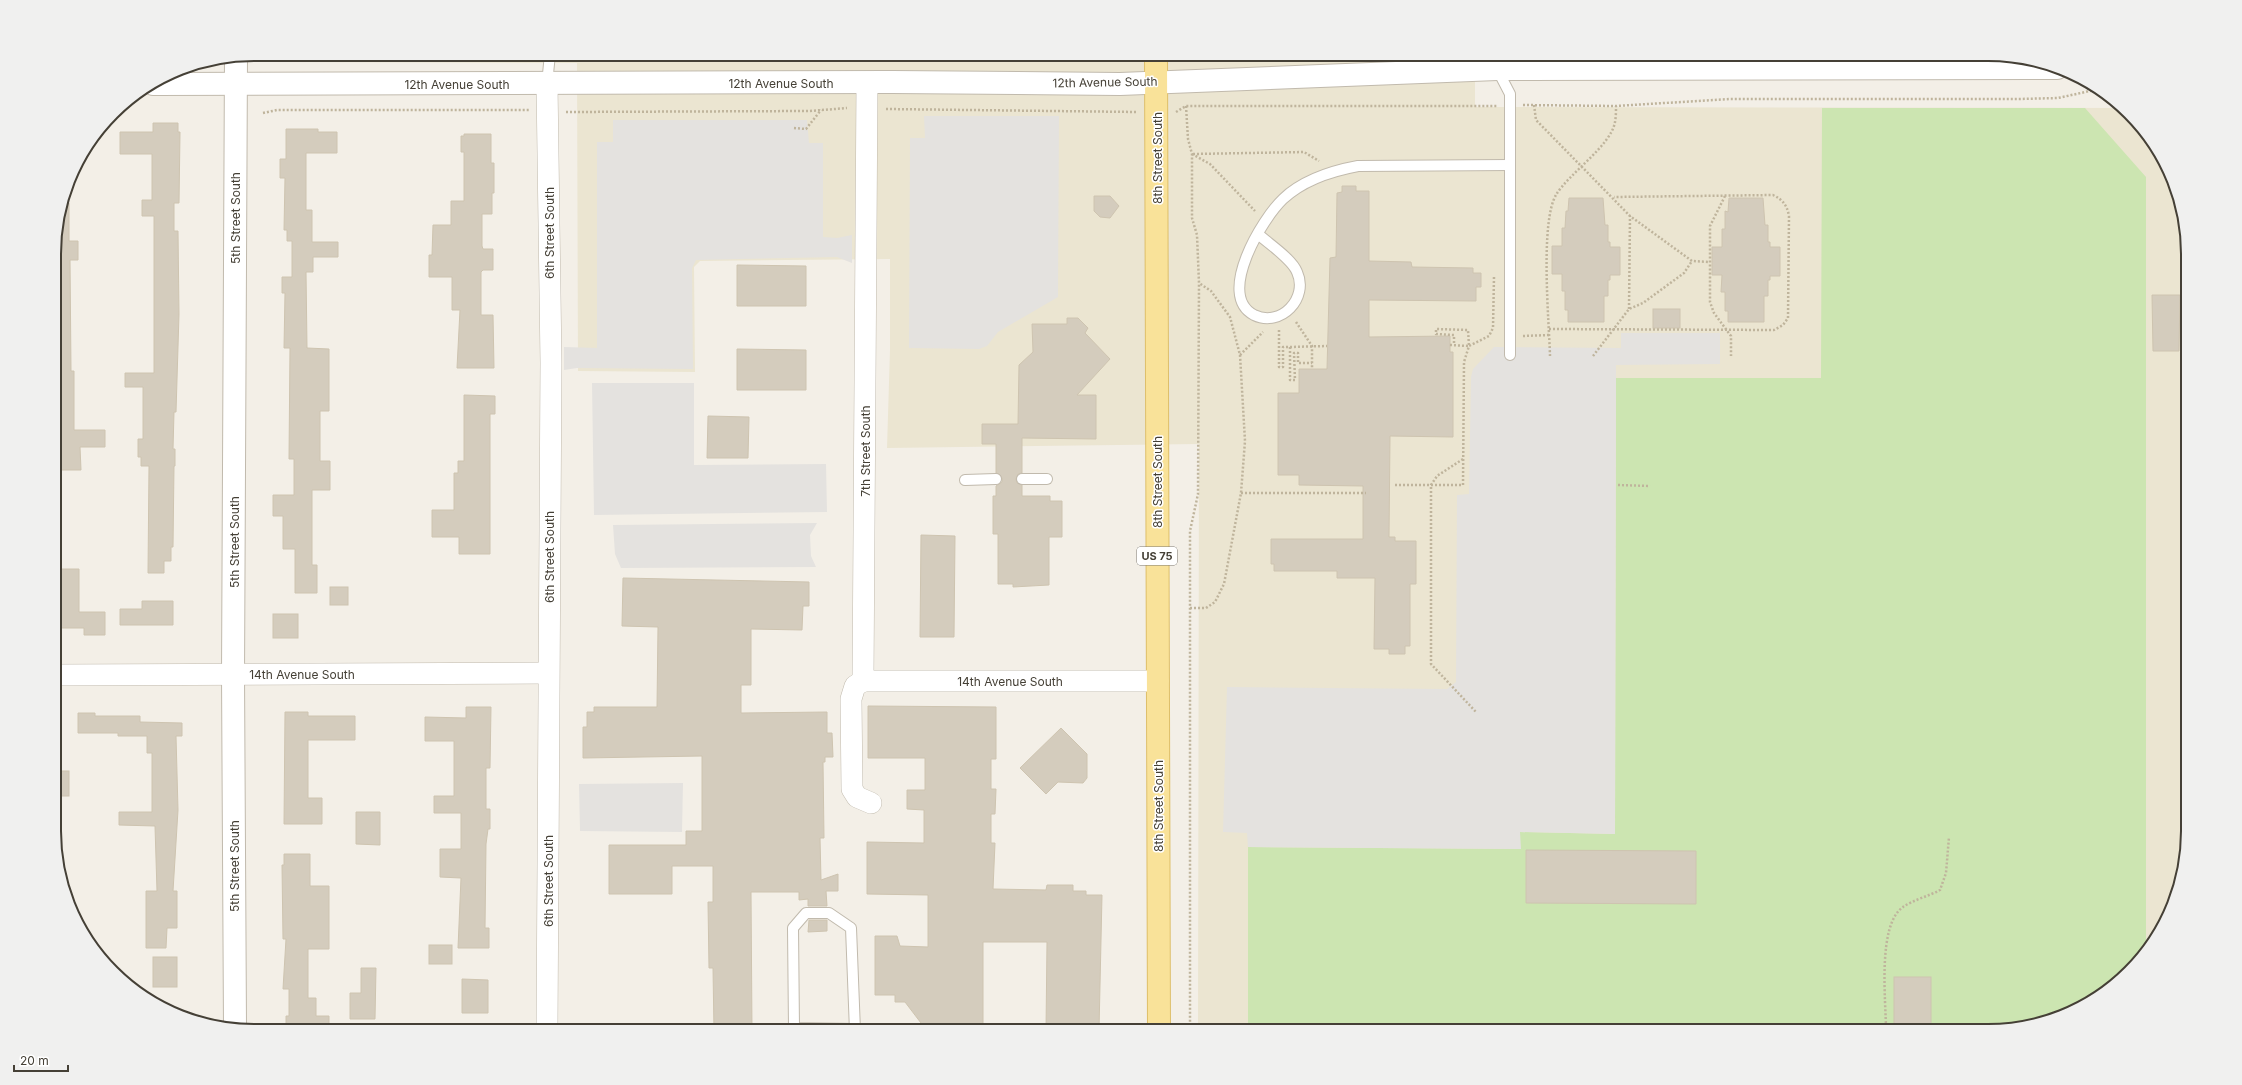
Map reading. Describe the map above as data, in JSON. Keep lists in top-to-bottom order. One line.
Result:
{"streets":{"main road":["8th Street South","US 75"],"street":["12th Avenue South","5th Street South","6th Street South","7th Street South","14th Avenue South"]},"crossings":[["12th Avenue South","8th Street South"],["12th Avenue South","5th Street South"],["12th Avenue South","6th Street South"],["12th Avenue South","7th Street South"],["8th Street South","14th Avenue South"],["5th Street South","14th Avenue South"],["6th Street South","14th Avenue South"],["7th Street South","14th Avenue South"]],"scale_bar":"20 m"}
